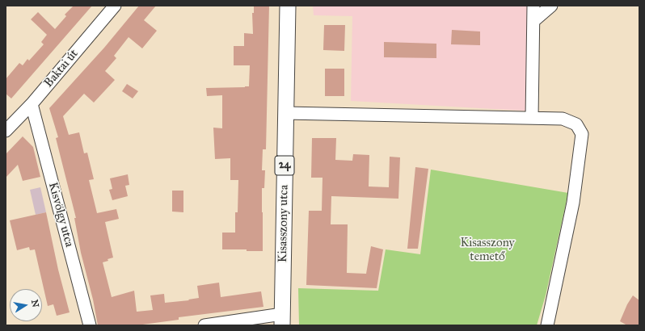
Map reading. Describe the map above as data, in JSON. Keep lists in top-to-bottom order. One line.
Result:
{"streets":{"main road":["24","Kisasszony utca"],"street":["Baktai út","Kisvölgy utca"]},"crossings":[["Baktai út","Kisvölgy utca"]],"parks":["Kisasszony temető"],"north":"right"}
